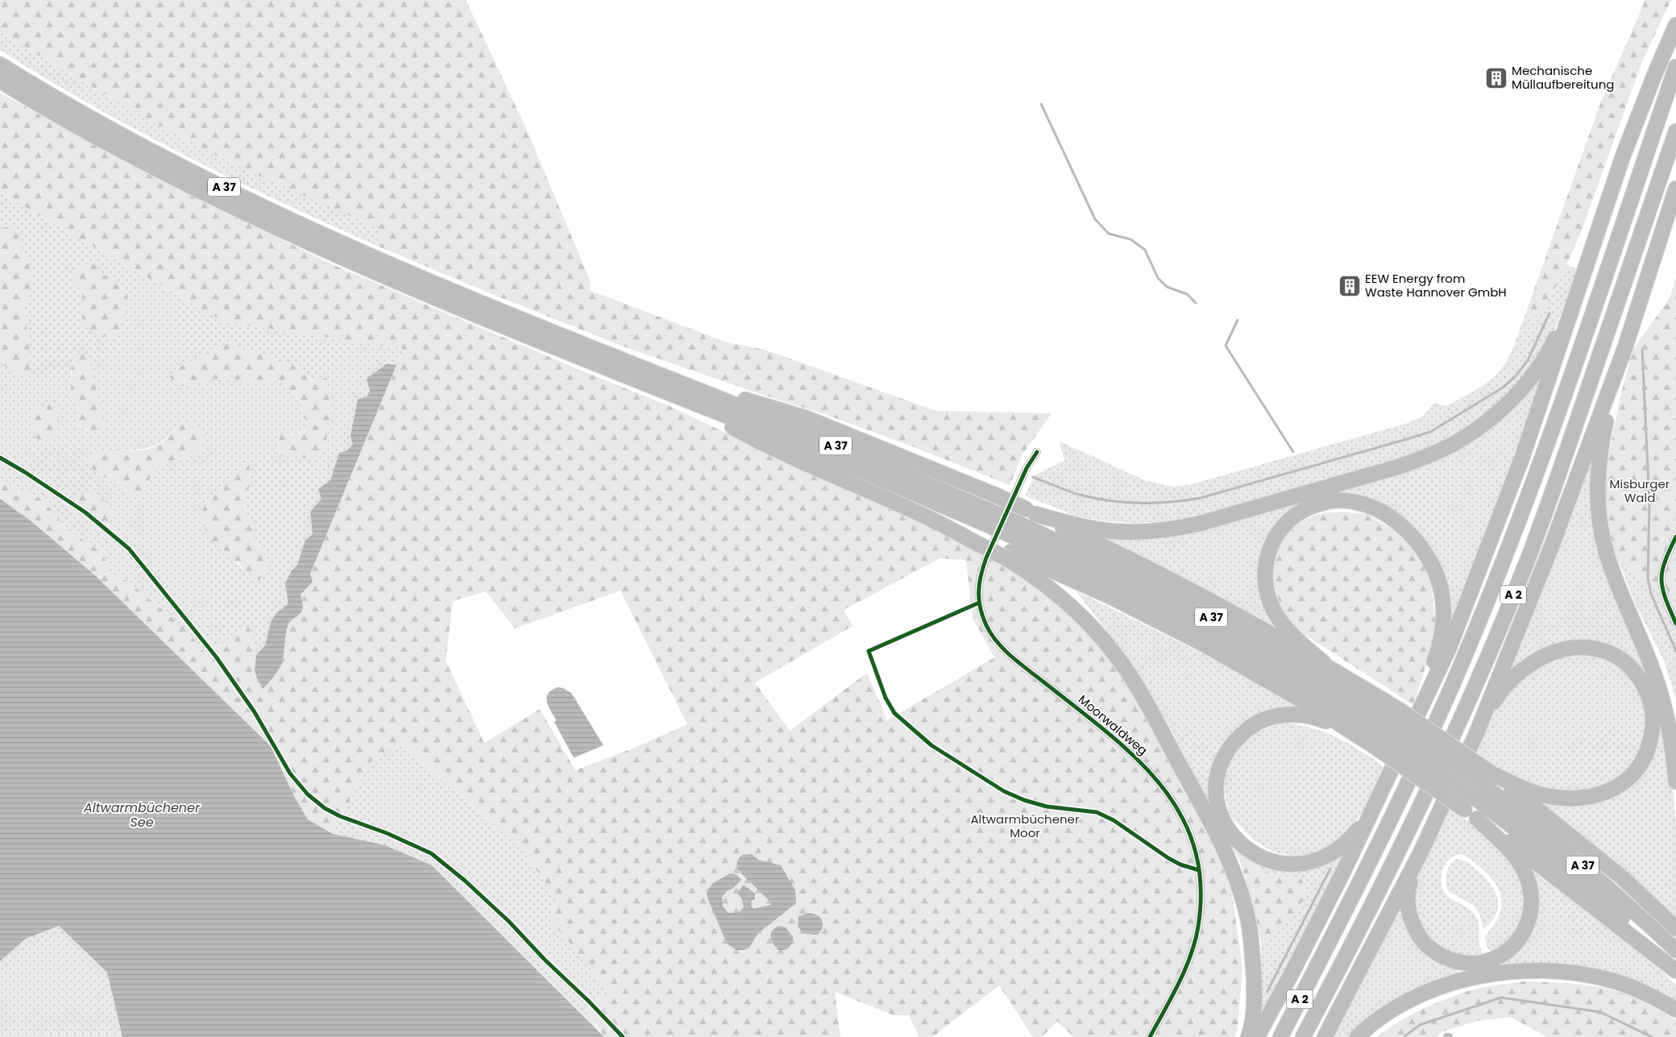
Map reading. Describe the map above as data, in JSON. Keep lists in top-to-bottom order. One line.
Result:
{"streets":{"highway":["A 37","A 2"],"street":["Moorwaldweg"]},"water":["Altwarmbüchener See"],"parks":["Misburger Wald","Altwarmbüchener Moor"],"places":{"building":["Mechanische Müllaufbereitung","EEW Energy from Waste Hannover GmbH"]}}
